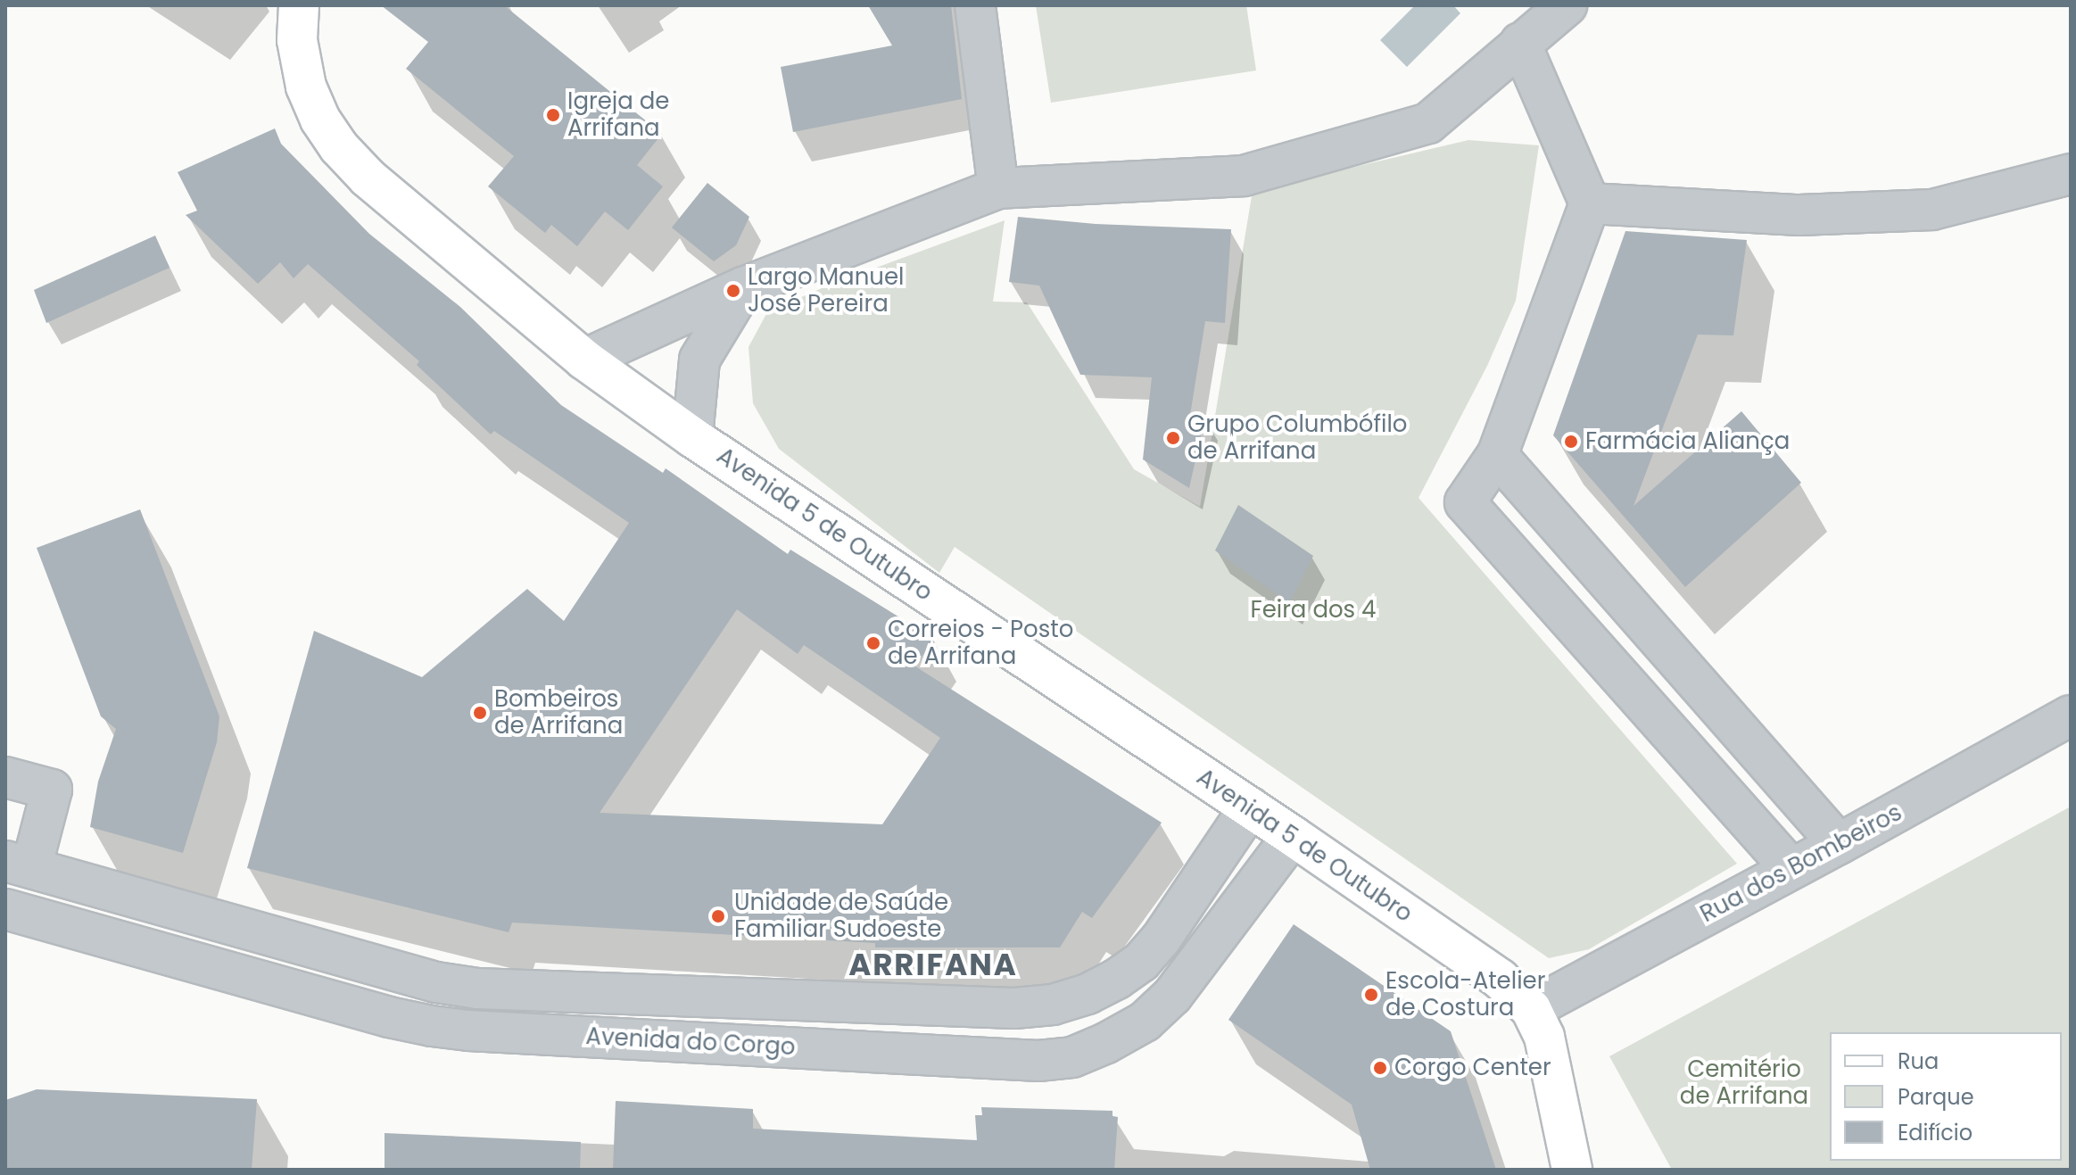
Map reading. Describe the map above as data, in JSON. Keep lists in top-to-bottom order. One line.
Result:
{"streets":{"main road":["Avenida 5 de Outubro"],"street":["Rua dos Bombeiros","Avenida do Corgo"]},"crossings":[["Avenida 5 de Outubro","Rua dos Bombeiros"],["Avenida 5 de Outubro","Avenida do Corgo"]],"districts":["ARRIFANA"],"parks":["Feira dos 4","Cemitério de Arrifana"],"places":["Igreja de Arrifana","Largo Manuel José Pereira","Grupo Columbófilo de Arrifana","Farmácia Aliança","Correios - Posto de Arrifana","Bombeiros de Arrifana","Unidade de Saúde Familiar Sudoeste","Escola-Atelier de Costura","Corgo Center"],"legend":["Rua","Parque","Edifício"]}
